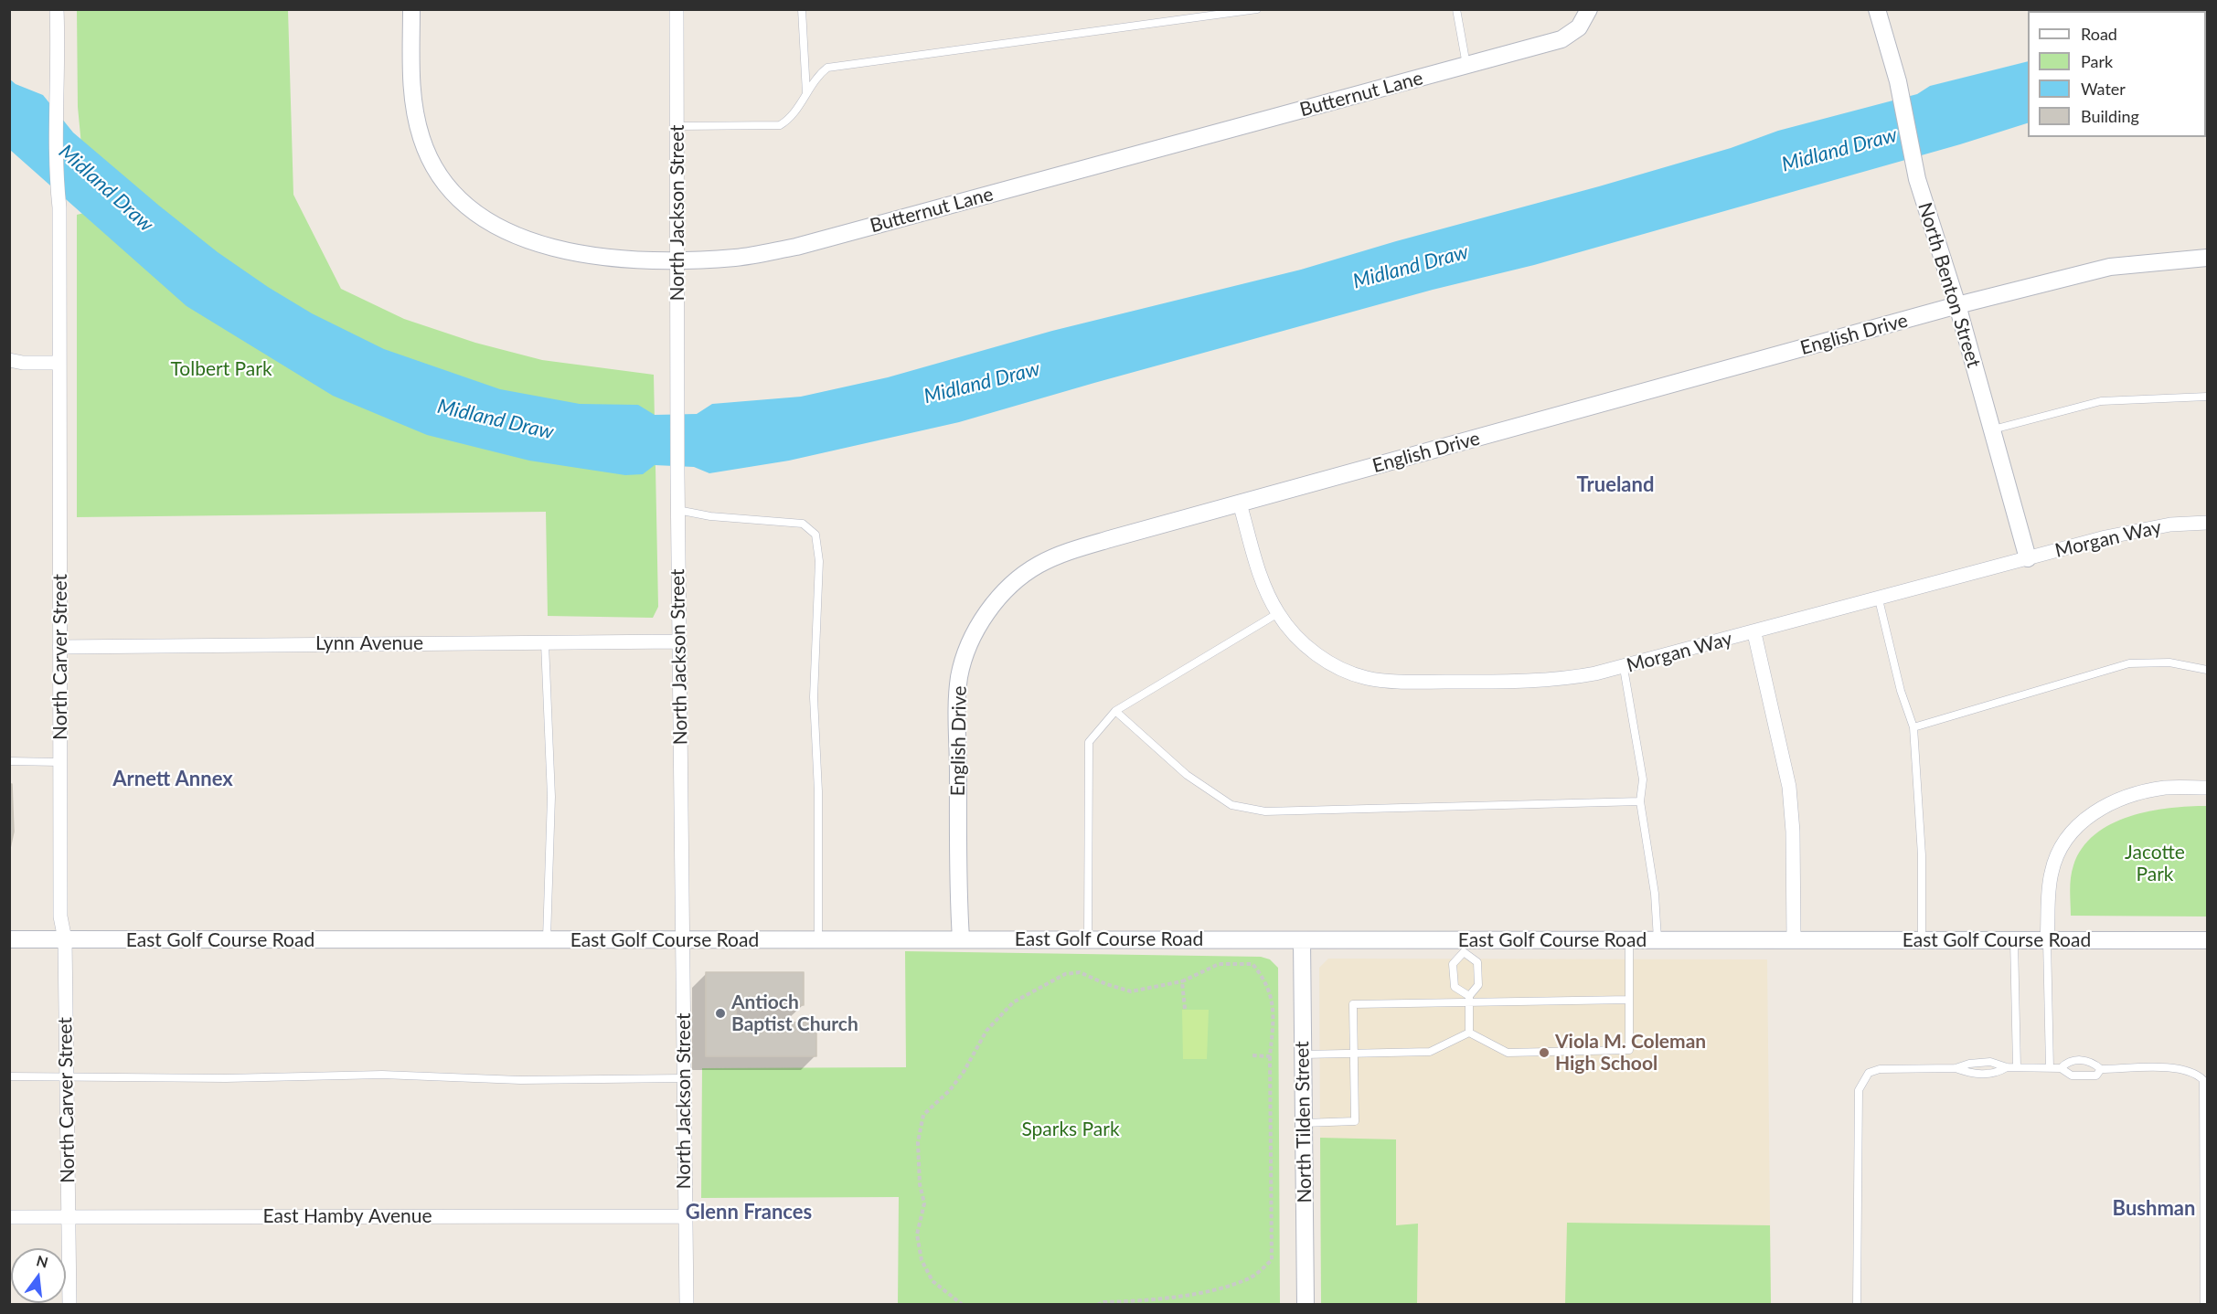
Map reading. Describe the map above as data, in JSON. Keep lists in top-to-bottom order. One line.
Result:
{"streets":{"street":["Butternut Lane","North Jackson Street","North Benton Street","English Drive","Morgan Way","Lynn Avenue","North Carver Street","East Golf Course Road","North Tilden Street","East Hamby Avenue"]},"crossings":[["Butternut Lane","North Jackson Street"],["North Jackson Street","Lynn Avenue"],["North Jackson Street","East Golf Course Road"],["North Jackson Street","East Hamby Avenue"],["North Benton Street","English Drive"],["North Benton Street","Morgan Way"],["English Drive","Morgan Way"],["English Drive","East Golf Course Road"],["Lynn Avenue","North Carver Street"],["North Carver Street","East Golf Course Road"],["North Carver Street","East Hamby Avenue"],["East Golf Course Road","North Tilden Street"]],"districts":["Trueland","Arnett Annex","Bushman","Glenn Frances"],"water":["Midland Draw"],"parks":["Tolbert Park","Jacotte Park","Sparks Park"],"places":["Antioch Baptist Church","Viola M. Coleman High School"],"legend":["Road","Park","Water","Building"],"north":"top"}
